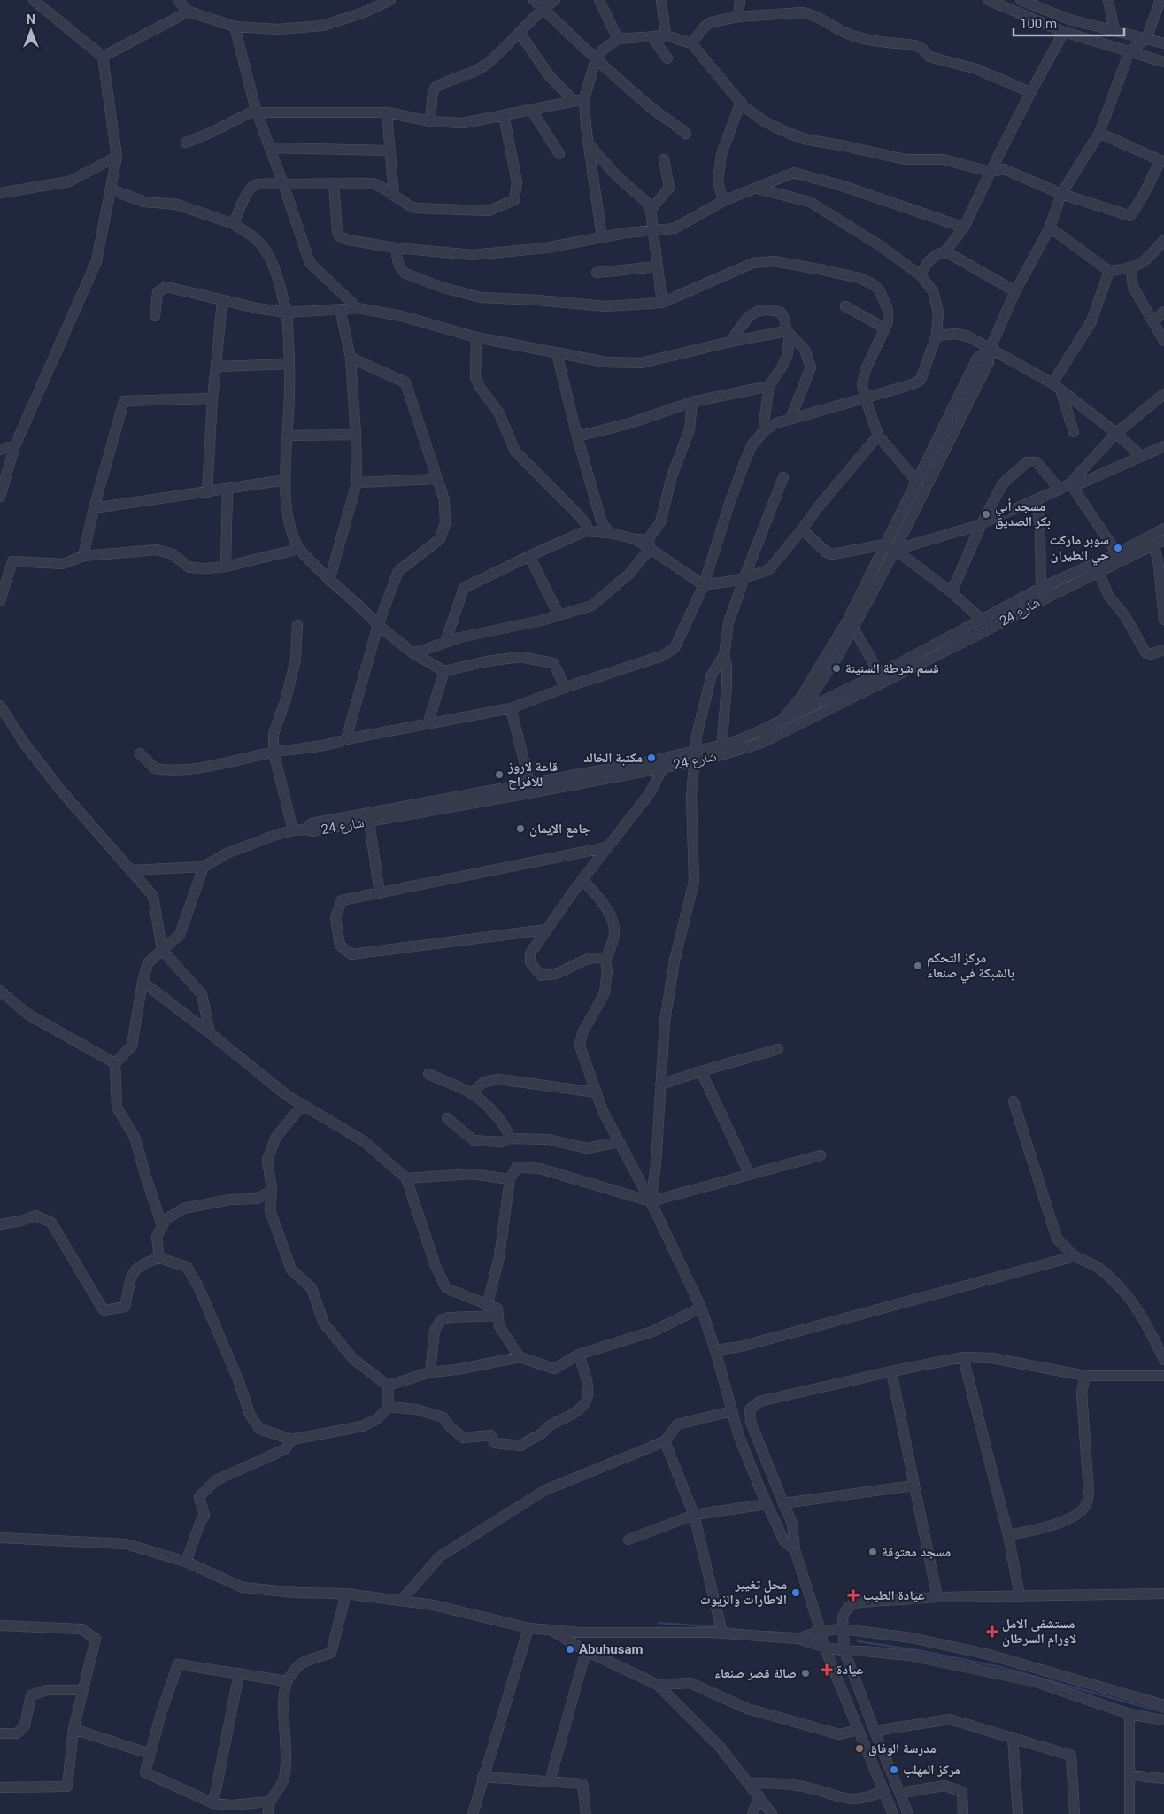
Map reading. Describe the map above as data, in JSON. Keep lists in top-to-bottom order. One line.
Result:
{"streets":{"street":["شارع 24"]},"places":{"other":["مسجد أبي بكر الصديق","سوبر ماركت حي الطيران","قسم شرطة السنينة","مكتبة الخالد","قاعة لاروز للافراح","جامع الإيمان","مركز التحكم بالشبكة في صنعاء","مسجد معتوقة","محل تغيير الاطارات والزيوت","Abuhusam","صالة قصر صنعاء","مدرسة الوفاق","مركز المهلب"],"health":["عيادة الطيب","مستشفى الامل لاورام السرطان","عيادة"]},"scale_bar":"100 m","north":"top"}
